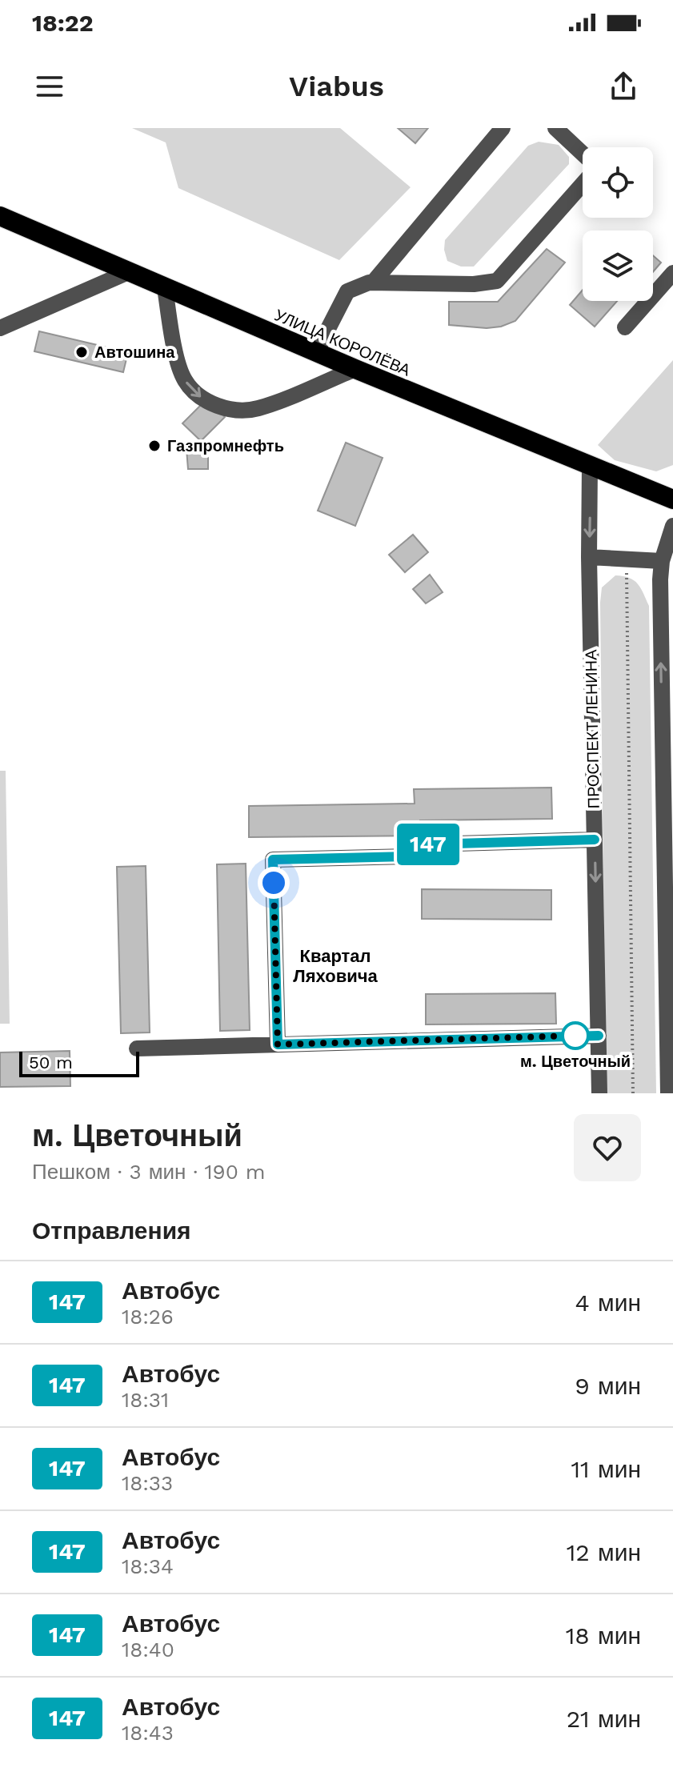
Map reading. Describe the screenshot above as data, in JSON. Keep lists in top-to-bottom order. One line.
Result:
{"streets":{"highway":["УЛИЦА КОРОЛЁВА"],"street":["ПРОСПЕКТ ЛЕНИНА"]},"crossings":[["УЛИЦА КОРОЛЁВА","ПРОСПЕКТ ЛЕНИНА"]],"districts":["Квартал Ляховича"],"places":["Автошина","Газпромнефть","м. Цветочный"],"lines":["bus line 147"],"scale_bar":"50 m","page":{"status":"18:22","header":"Viabus","on_map":"147","scale":"50 m","heading":[["м. Цветочный","Пешком · 3 мин · 190 m"],"Отправления"],"list":[{"mark":"147","name":"Автобус","note":"18:26","value":"4 мин"},{"mark":"147","name":"Автобус","note":"18:31","value":"9 мин"},{"mark":"147","name":"Автобус","note":"18:33","value":"11 мин"},{"mark":"147","name":"Автобус","note":"18:34","value":"12 мин"},{"mark":"147","name":"Автобус","note":"18:40","value":"18 мин"},{"mark":"147","name":"Автобус","note":"18:43","value":"21 мин"}]}}
